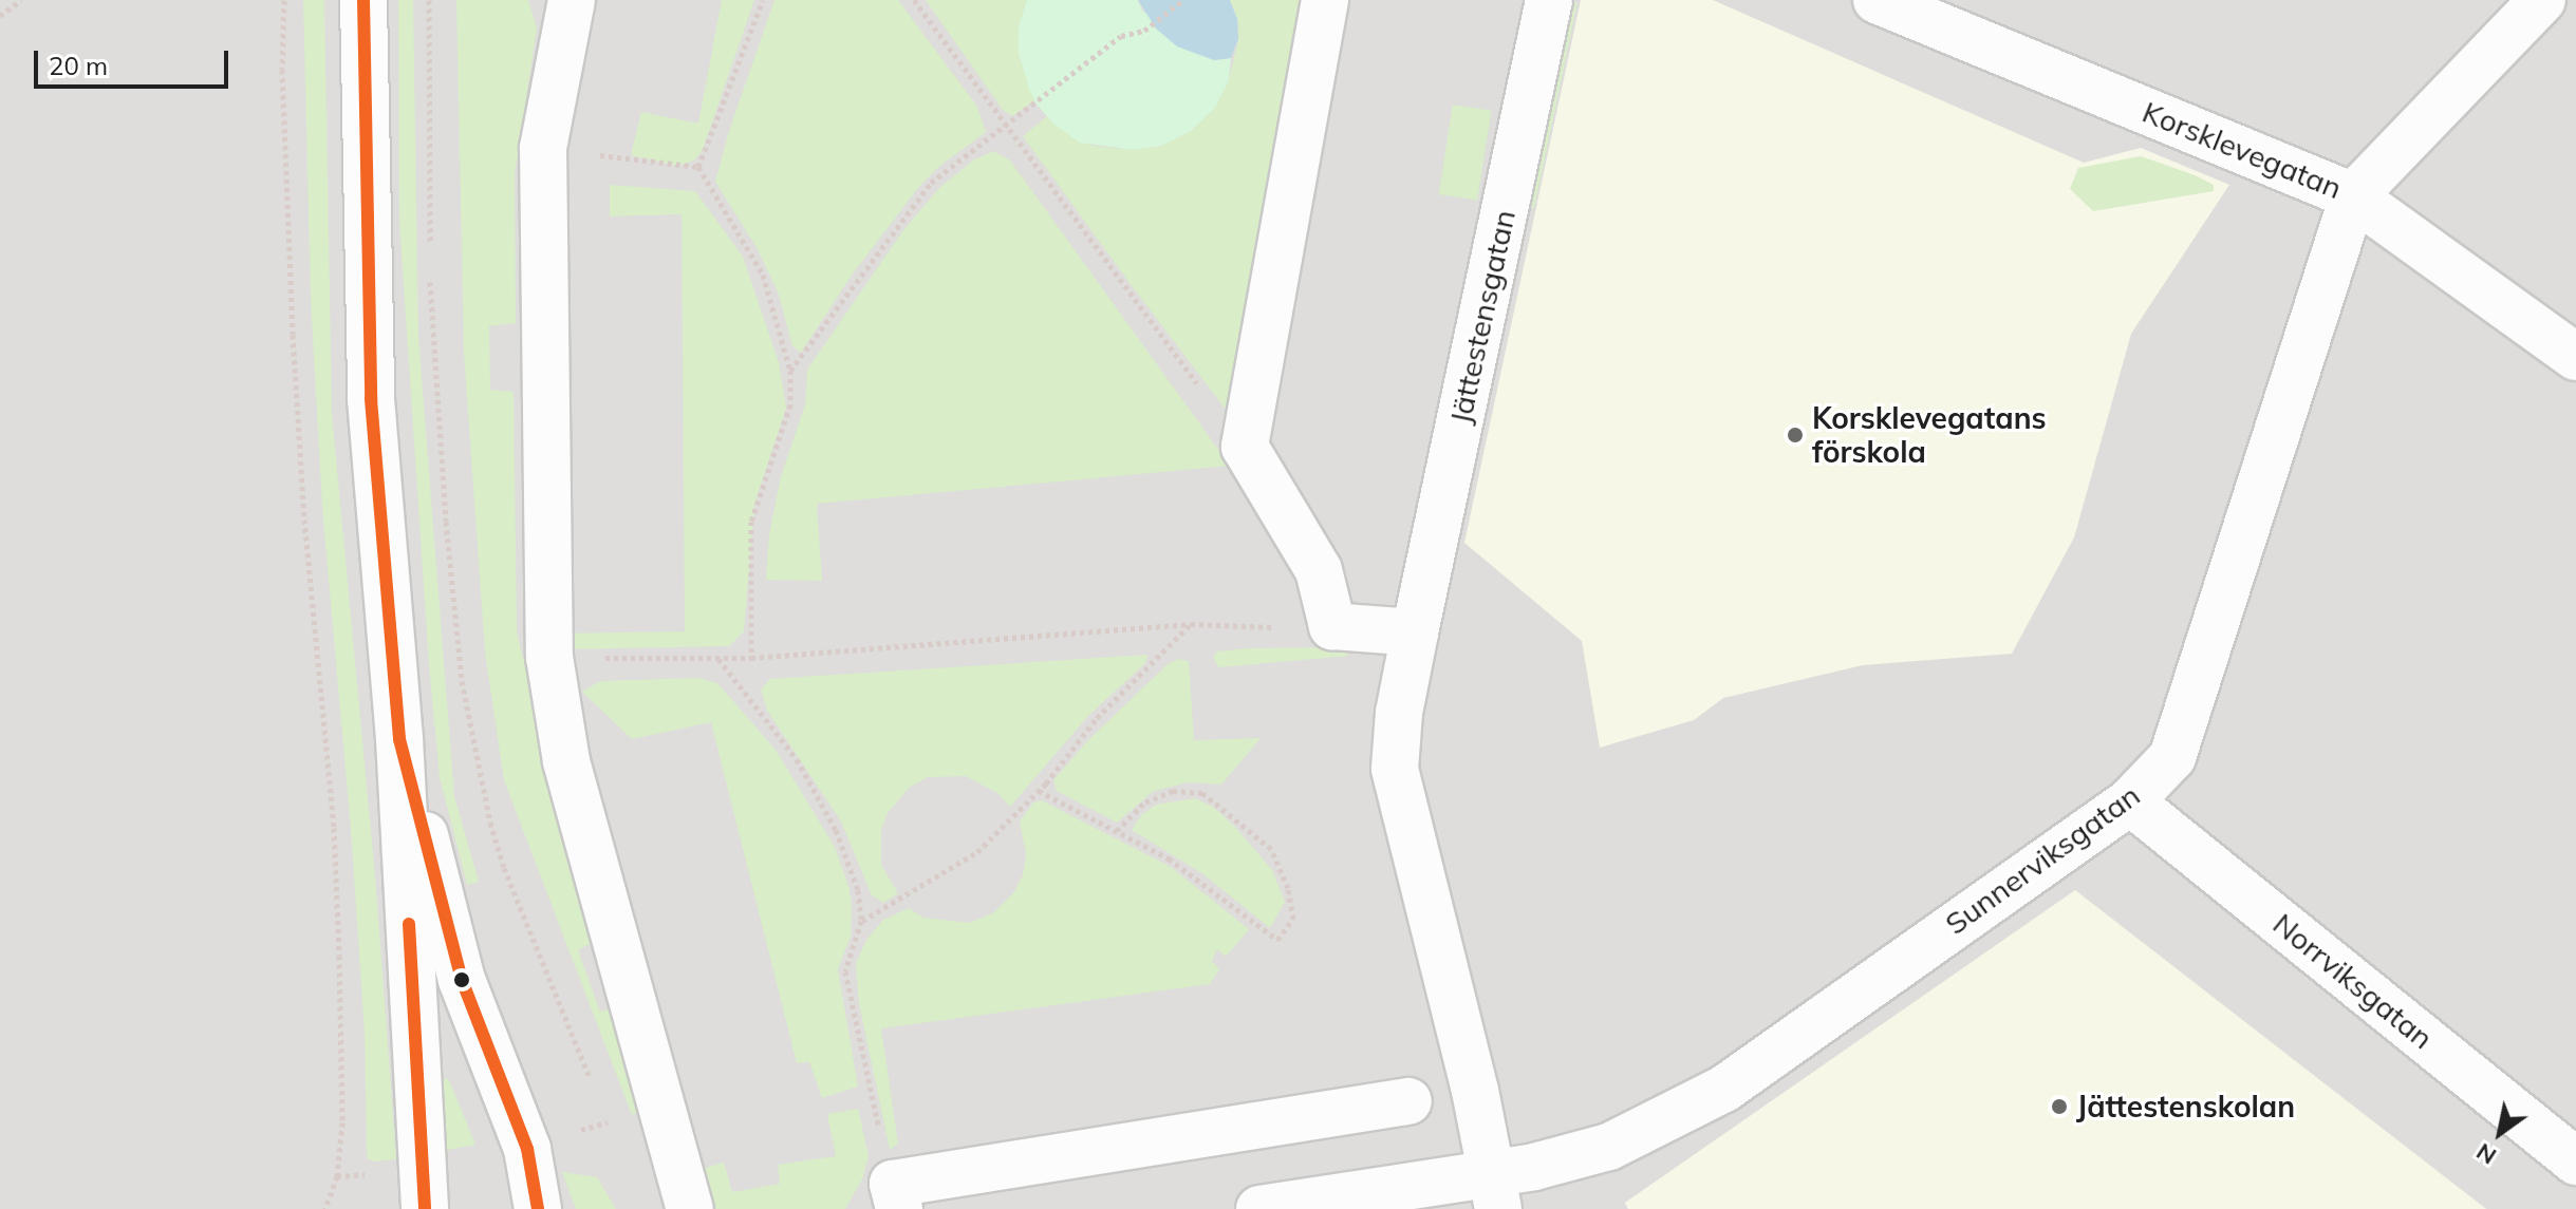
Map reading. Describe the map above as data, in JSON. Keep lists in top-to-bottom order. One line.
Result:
{"streets":{"street":["Korsklevegatan","Jättestensgatan","Sunnerviksgatan","Norrviksgatan"]},"crossings":[["Korsklevegatan","Sunnerviksgatan"],["Jättestensgatan","Sunnerviksgatan"],["Sunnerviksgatan","Norrviksgatan"]],"places":["Korsklevegatans förskola","Jättestenskolan"],"scale_bar":"20 m","north":"bottom left"}
